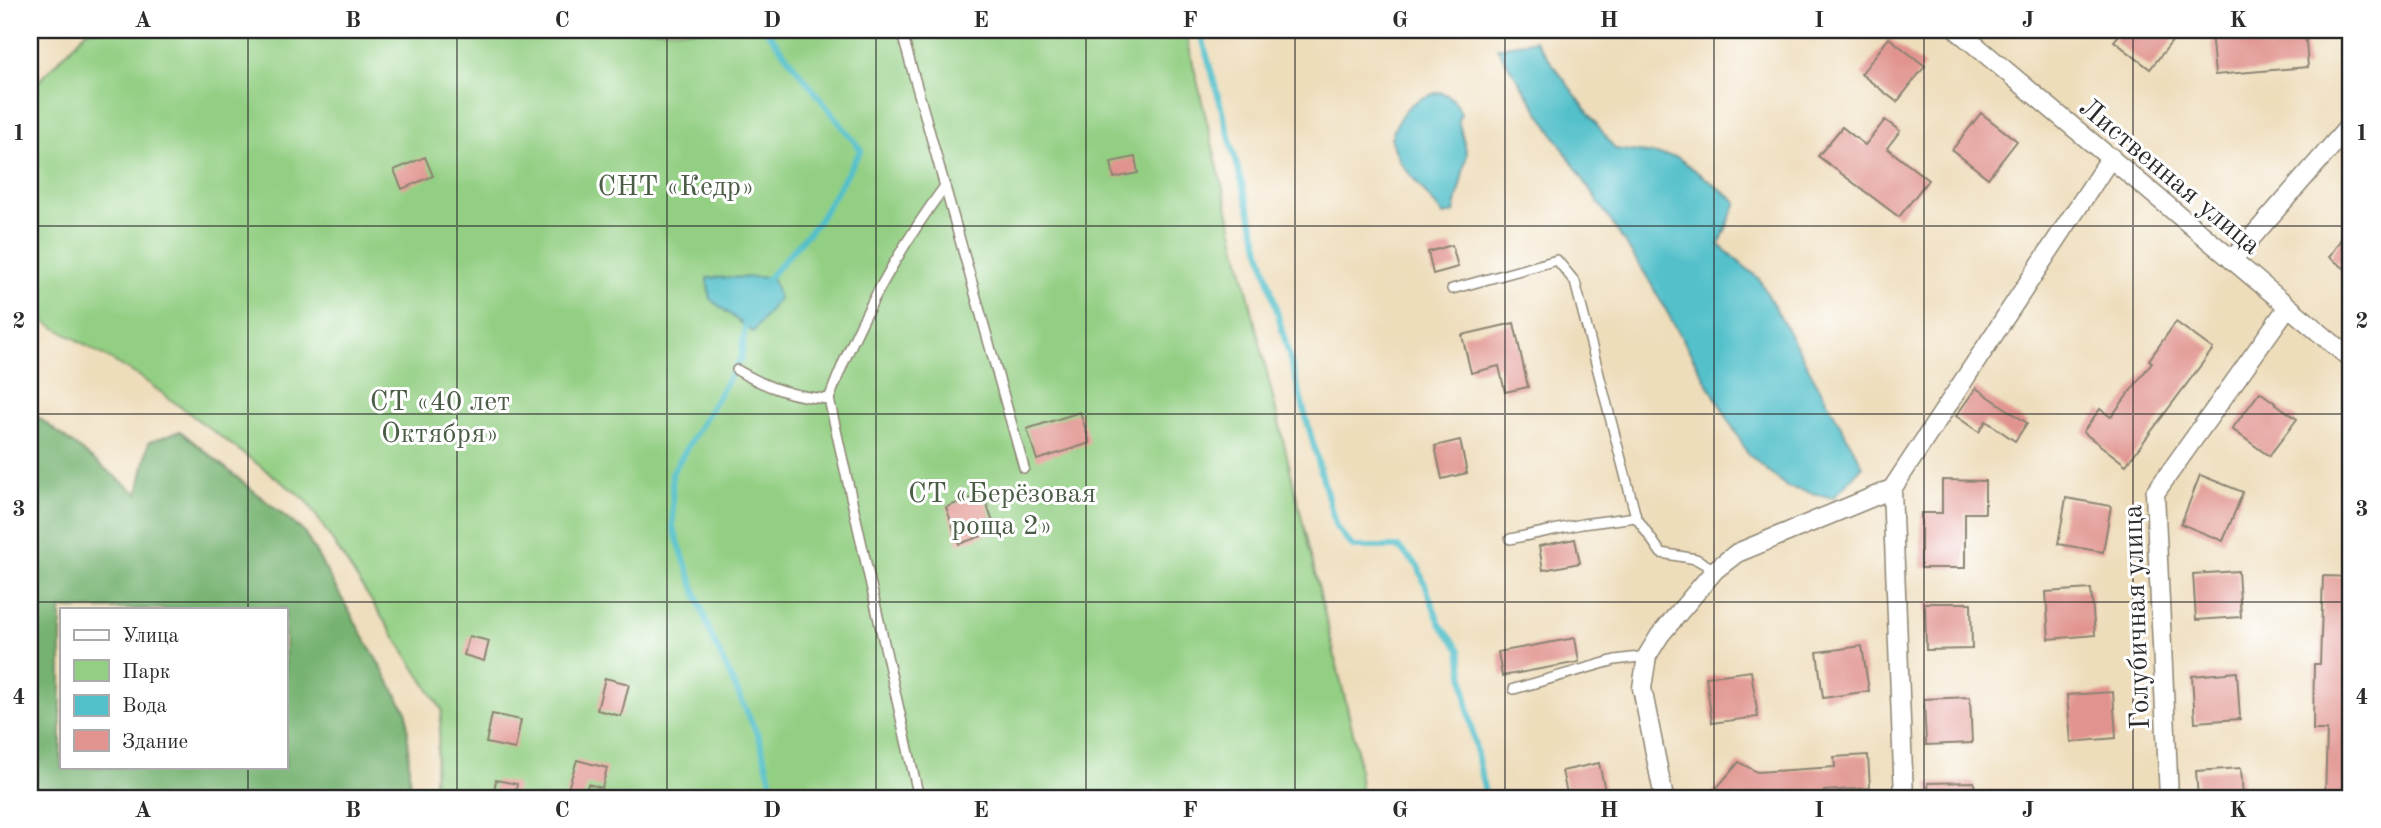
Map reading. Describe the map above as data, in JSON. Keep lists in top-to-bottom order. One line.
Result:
{"streets":{"street":["Лиственная улица","Голубичная улица"]},"crossings":[["Лиственная улица","Голубичная улица"]],"parks":["СНТ «Кедр»","СТ «40 лет Октября»","СТ «Берёзовая роща 2»"],"legend":["Улица","Парк","Вода","Здание"],"grid":{"columns":["A","B","C","D","E","F","G","H","I","J","K"],"rows":["1","2","3","4"]}}
